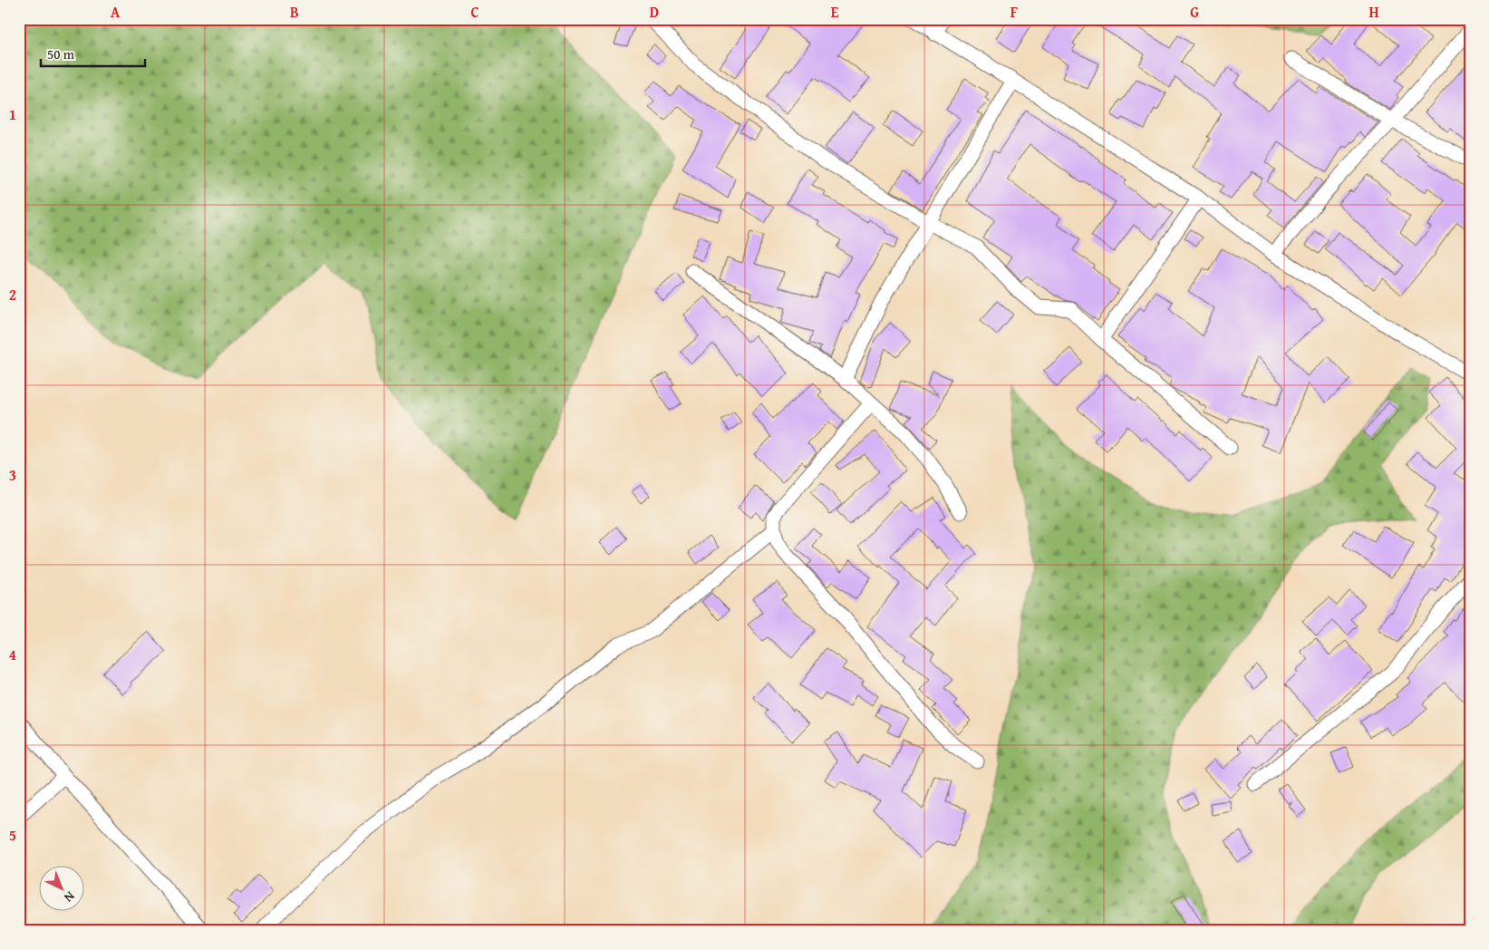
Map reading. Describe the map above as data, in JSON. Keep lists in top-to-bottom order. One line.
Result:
{"scale_bar":"50 m","north":"bottom right","grid":{"columns":["A","B","C","D","E","F","G","H"],"rows":["1","2","3","4","5"]}}
